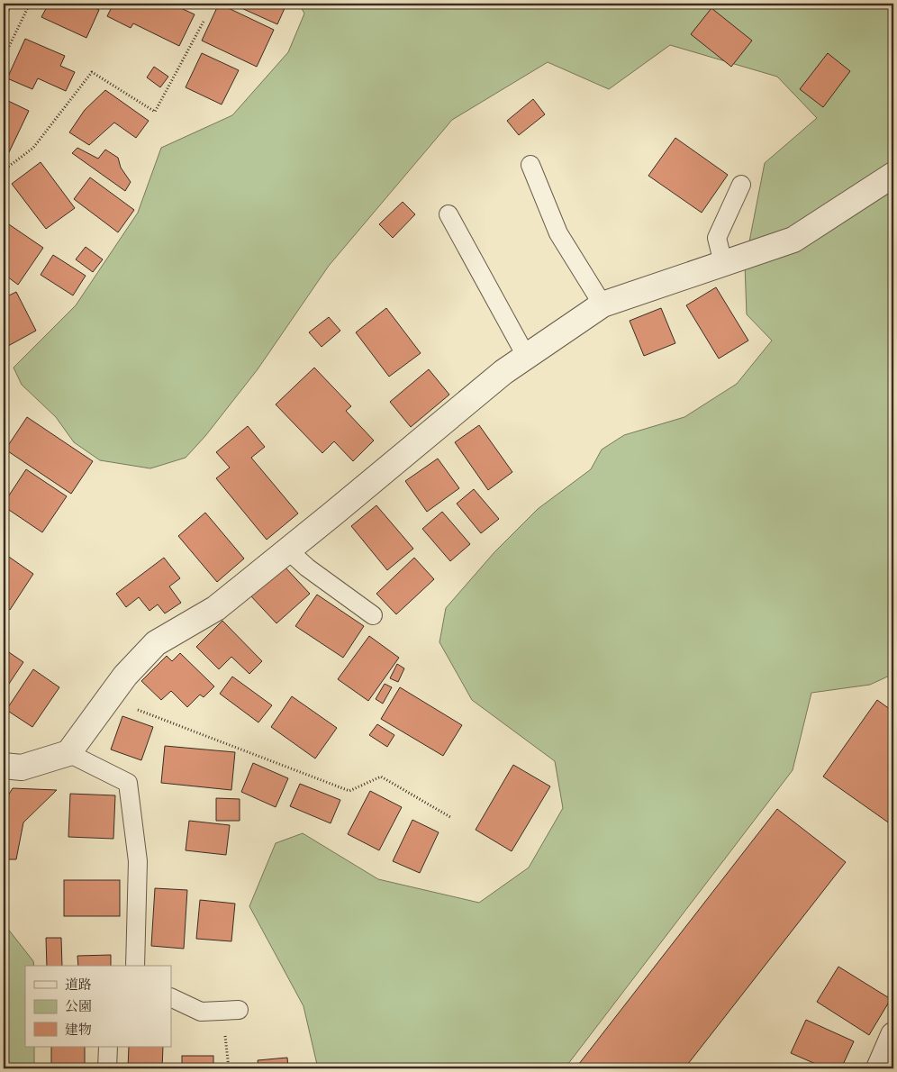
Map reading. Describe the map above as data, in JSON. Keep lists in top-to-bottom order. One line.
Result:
{"legend":["道路","公園","建物"]}
